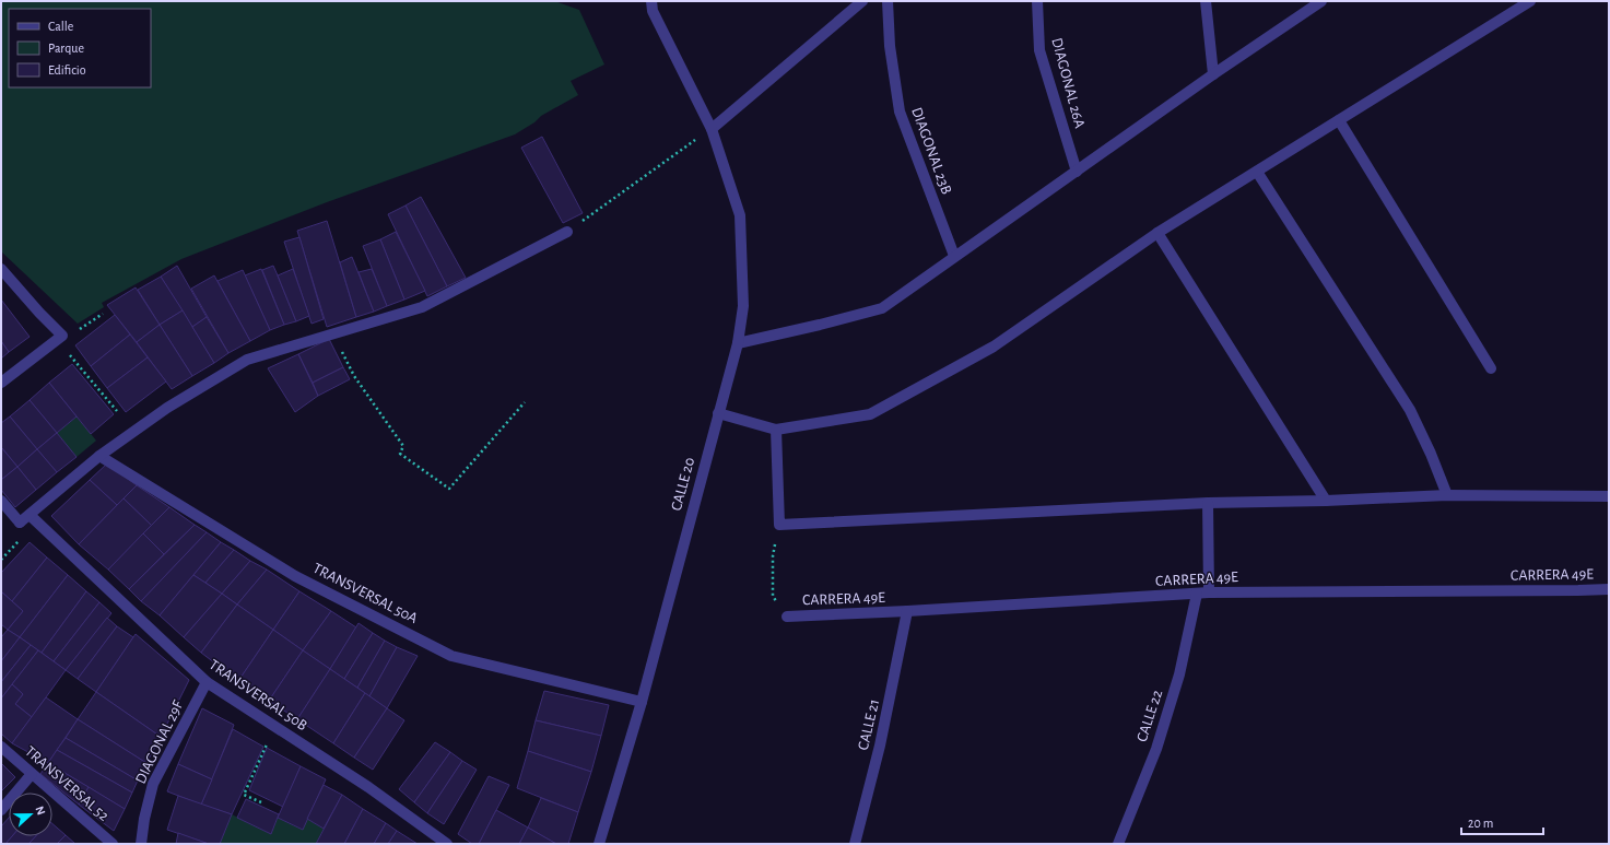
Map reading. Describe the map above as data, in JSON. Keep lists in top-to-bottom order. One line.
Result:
{"streets":{"street":["DIAGONAL 26A","DIAGONAL 23B","CALLE 20","CARRERA 49E","TRANSVERSAL 50A","TRANSVERSAL 50B","CALLE 22","CALLE 21","DIAGONAL 29F","TRANSVERSAL 52"]},"crossings":[["CALLE 20","TRANSVERSAL 50A"],["CARRERA 49E","CALLE 22"],["CARRERA 49E","CALLE 21"],["TRANSVERSAL 50B","DIAGONAL 29F"]],"legend":["Calle","Parque","Edificio"],"scale_bar":"20 m","north":"right"}
